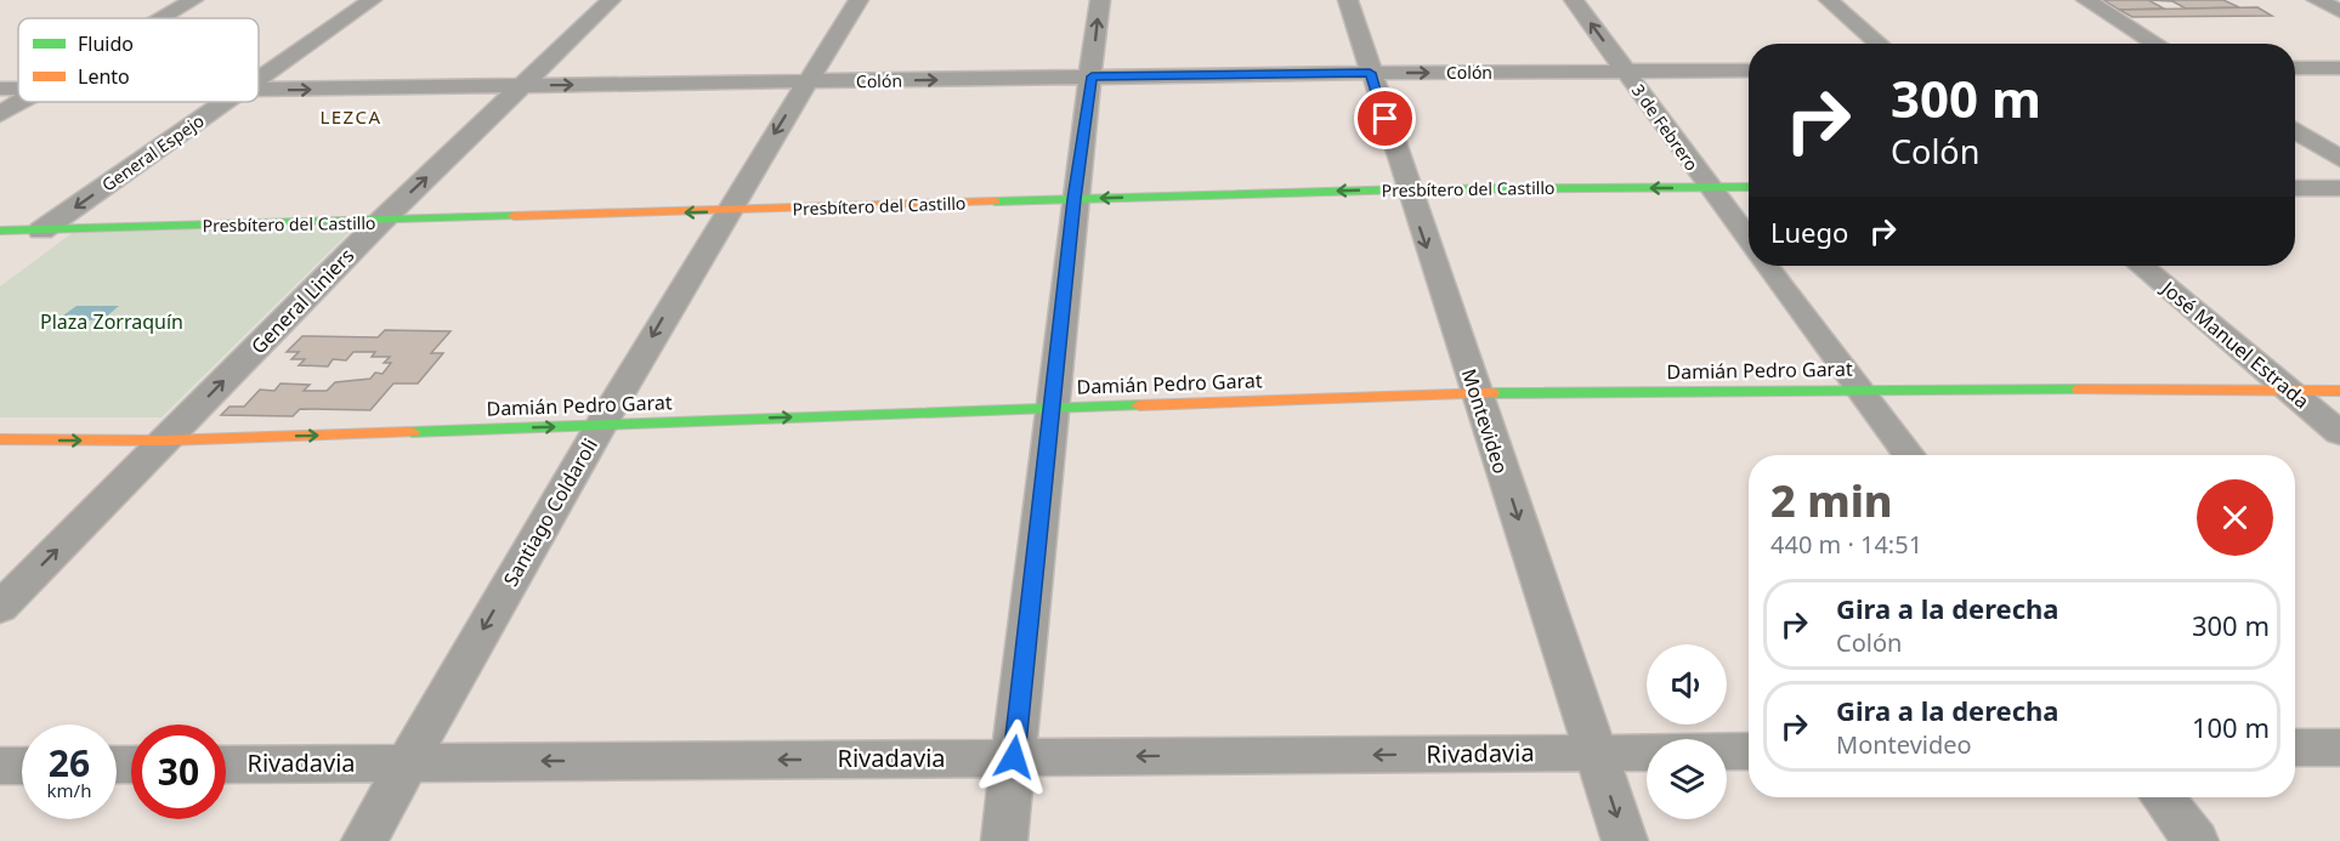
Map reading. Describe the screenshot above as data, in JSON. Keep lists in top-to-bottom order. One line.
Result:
{"streets":{"street":["Colón","3 de Febrero","General Espejo","Presbítero del Castillo","General Liniers","José Manuel Estrada","Damián Pedro Garat","Montevideo","Santiago Coldaroli","Rivadavia"]},"crossings":[["Colón","3 de Febrero"],["Colón","General Liniers"],["Colón","Montevideo"],["Colón","Santiago Coldaroli"],["3 de Febrero","Presbítero del Castillo"],["3 de Febrero","Damián Pedro Garat"],["General Espejo","Presbítero del Castillo"],["Presbítero del Castillo","General Liniers"],["Presbítero del Castillo","Montevideo"],["Presbítero del Castillo","Santiago Coldaroli"],["General Liniers","Damián Pedro Garat"],["José Manuel Estrada","Damián Pedro Garat"],["Damián Pedro Garat","Montevideo"],["Damián Pedro Garat","Santiago Coldaroli"],["Montevideo","Rivadavia"],["Santiago Coldaroli","Rivadavia"]],"one_way":["Colón","General Espejo","Presbítero del Castillo","General Liniers","Damián Pedro Garat","Montevideo","Santiago Coldaroli","Rivadavia"],"districts":["LEZCA"],"parks":["Plaza Zorraquín"],"legend":["Fluido","Lento"],"page":{"turn":["300 m","Colón"],"then":"Luego","heading":["2 min","440 m · 14:51"],"list":[{"name":"Gira a la derecha","note":"Colón","value":"300 m"},{"name":"Gira a la derecha","note":"Montevideo","value":"100 m"}],"speed":"26 km/h","limit":"30"}}
